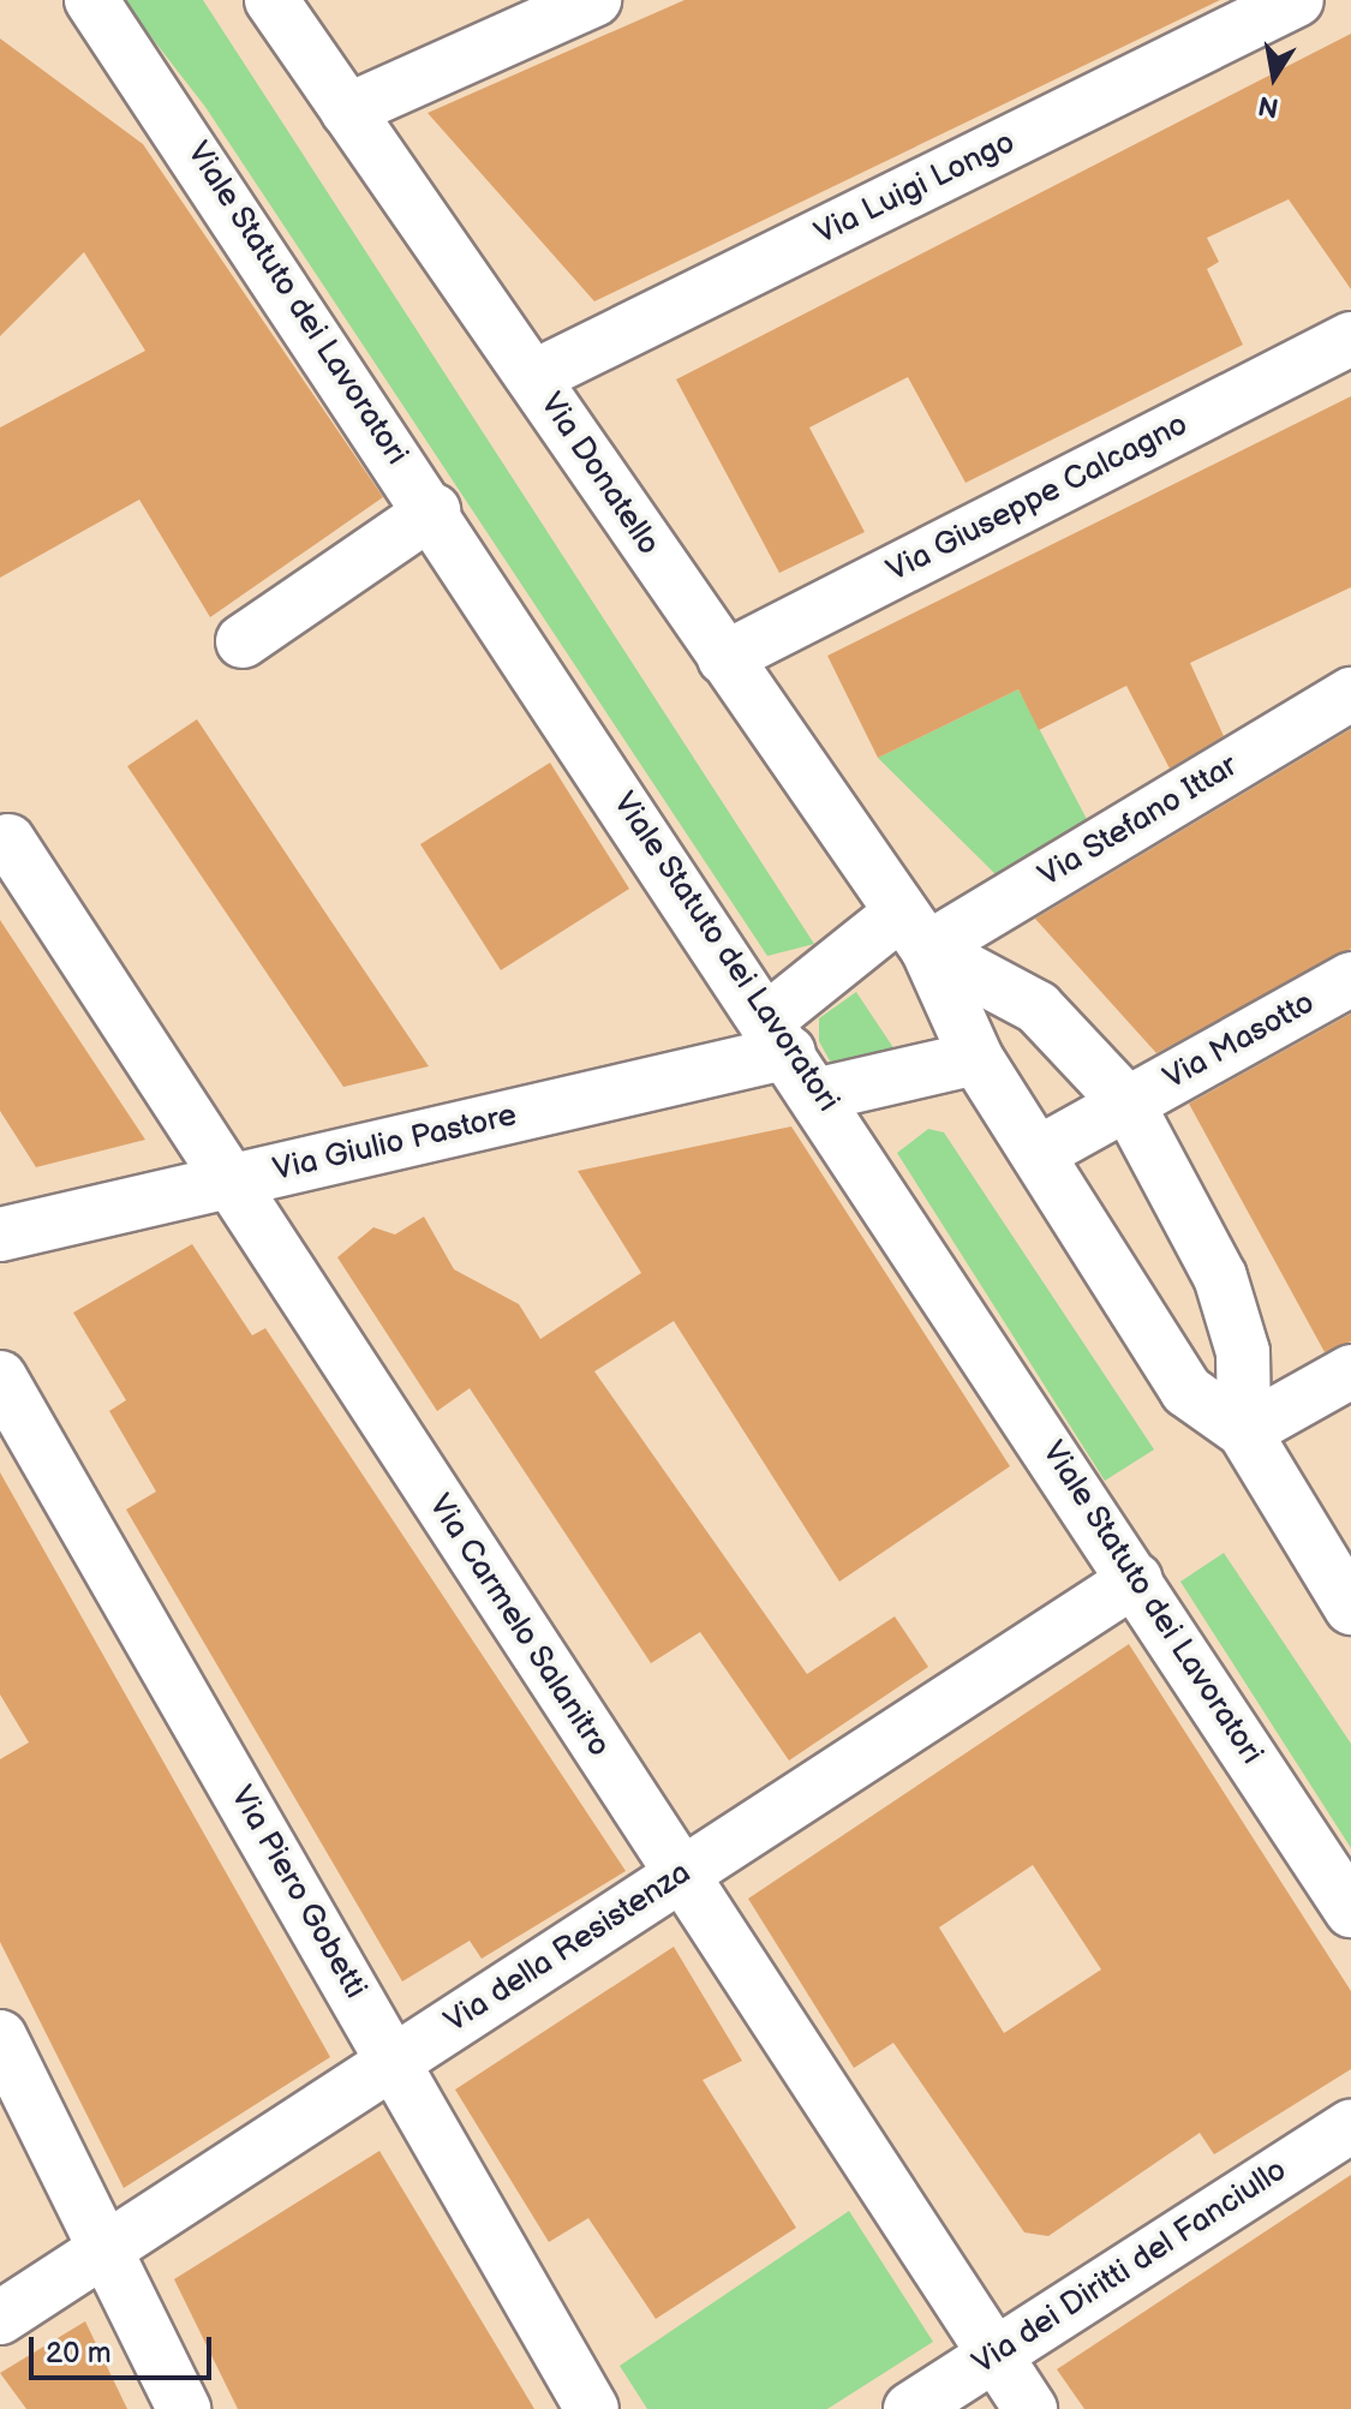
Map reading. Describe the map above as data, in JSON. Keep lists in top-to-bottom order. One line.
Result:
{"streets":{"street":["Via Luigi Longo","Viale Statuto dei Lavoratori","Via Donatello","Via Giuseppe Calcagno","Via Stefano Ittar","Via Masotto","Via Giulio Pastore","Via Carmelo Salanitro","Via Piero Gobetti","Via della Resistenza","Via dei Diritti del Fanciullo"]},"crossings":[["Via Luigi Longo","Via Donatello"],["Viale Statuto dei Lavoratori","Via Stefano Ittar"],["Viale Statuto dei Lavoratori","Via Giulio Pastore"],["Viale Statuto dei Lavoratori","Via della Resistenza"],["Via Donatello","Via Giuseppe Calcagno"],["Via Donatello","Via Stefano Ittar"],["Via Donatello","Via Masotto"],["Via Stefano Ittar","Via Giulio Pastore"],["Via Giulio Pastore","Via Carmelo Salanitro"],["Via Carmelo Salanitro","Via della Resistenza"],["Via Carmelo Salanitro","Via dei Diritti del Fanciullo"],["Via Piero Gobetti","Via della Resistenza"]],"scale_bar":"20 m","north":"bottom"}
